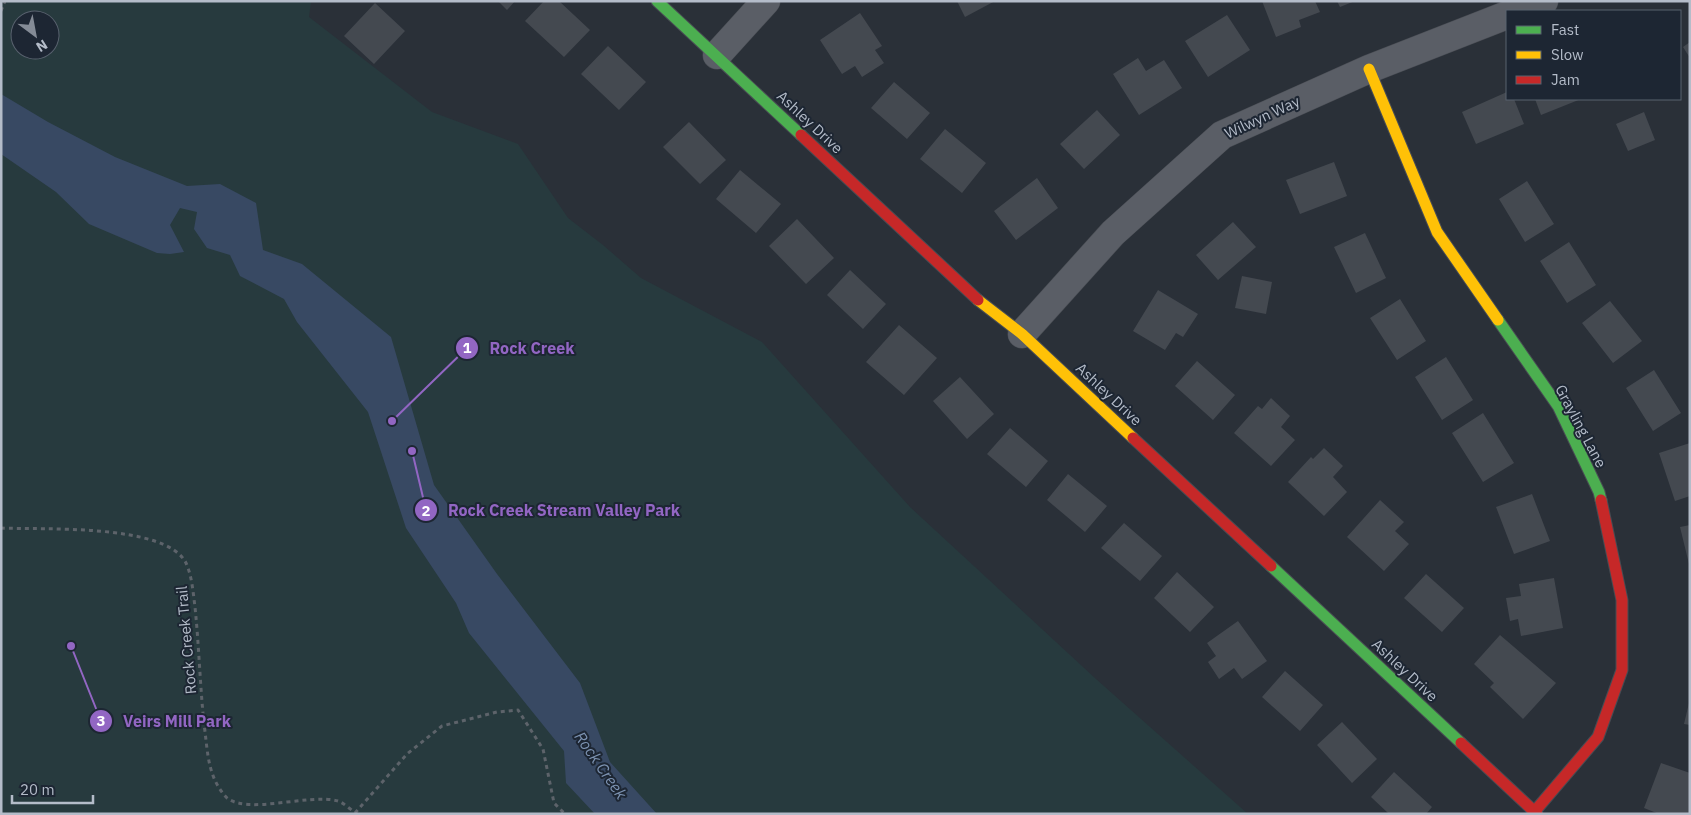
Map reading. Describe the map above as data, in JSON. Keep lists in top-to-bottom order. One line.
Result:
{"streets":{"street":["Wilwyn Way","Ashley Drive","Grayling Lane"],"path":["Rock Creek Trail"]},"crossings":[["Wilwyn Way","Ashley Drive"],["Wilwyn Way","Grayling Lane"],["Ashley Drive","Grayling Lane"]],"water":["Rock Creek"],"places":["Rock Creek","Rock Creek Stream Valley Park","Veirs Mill Park"],"legend":["Fast","Slow","Jam"],"scale_bar":"20 m","north":"bottom right"}
